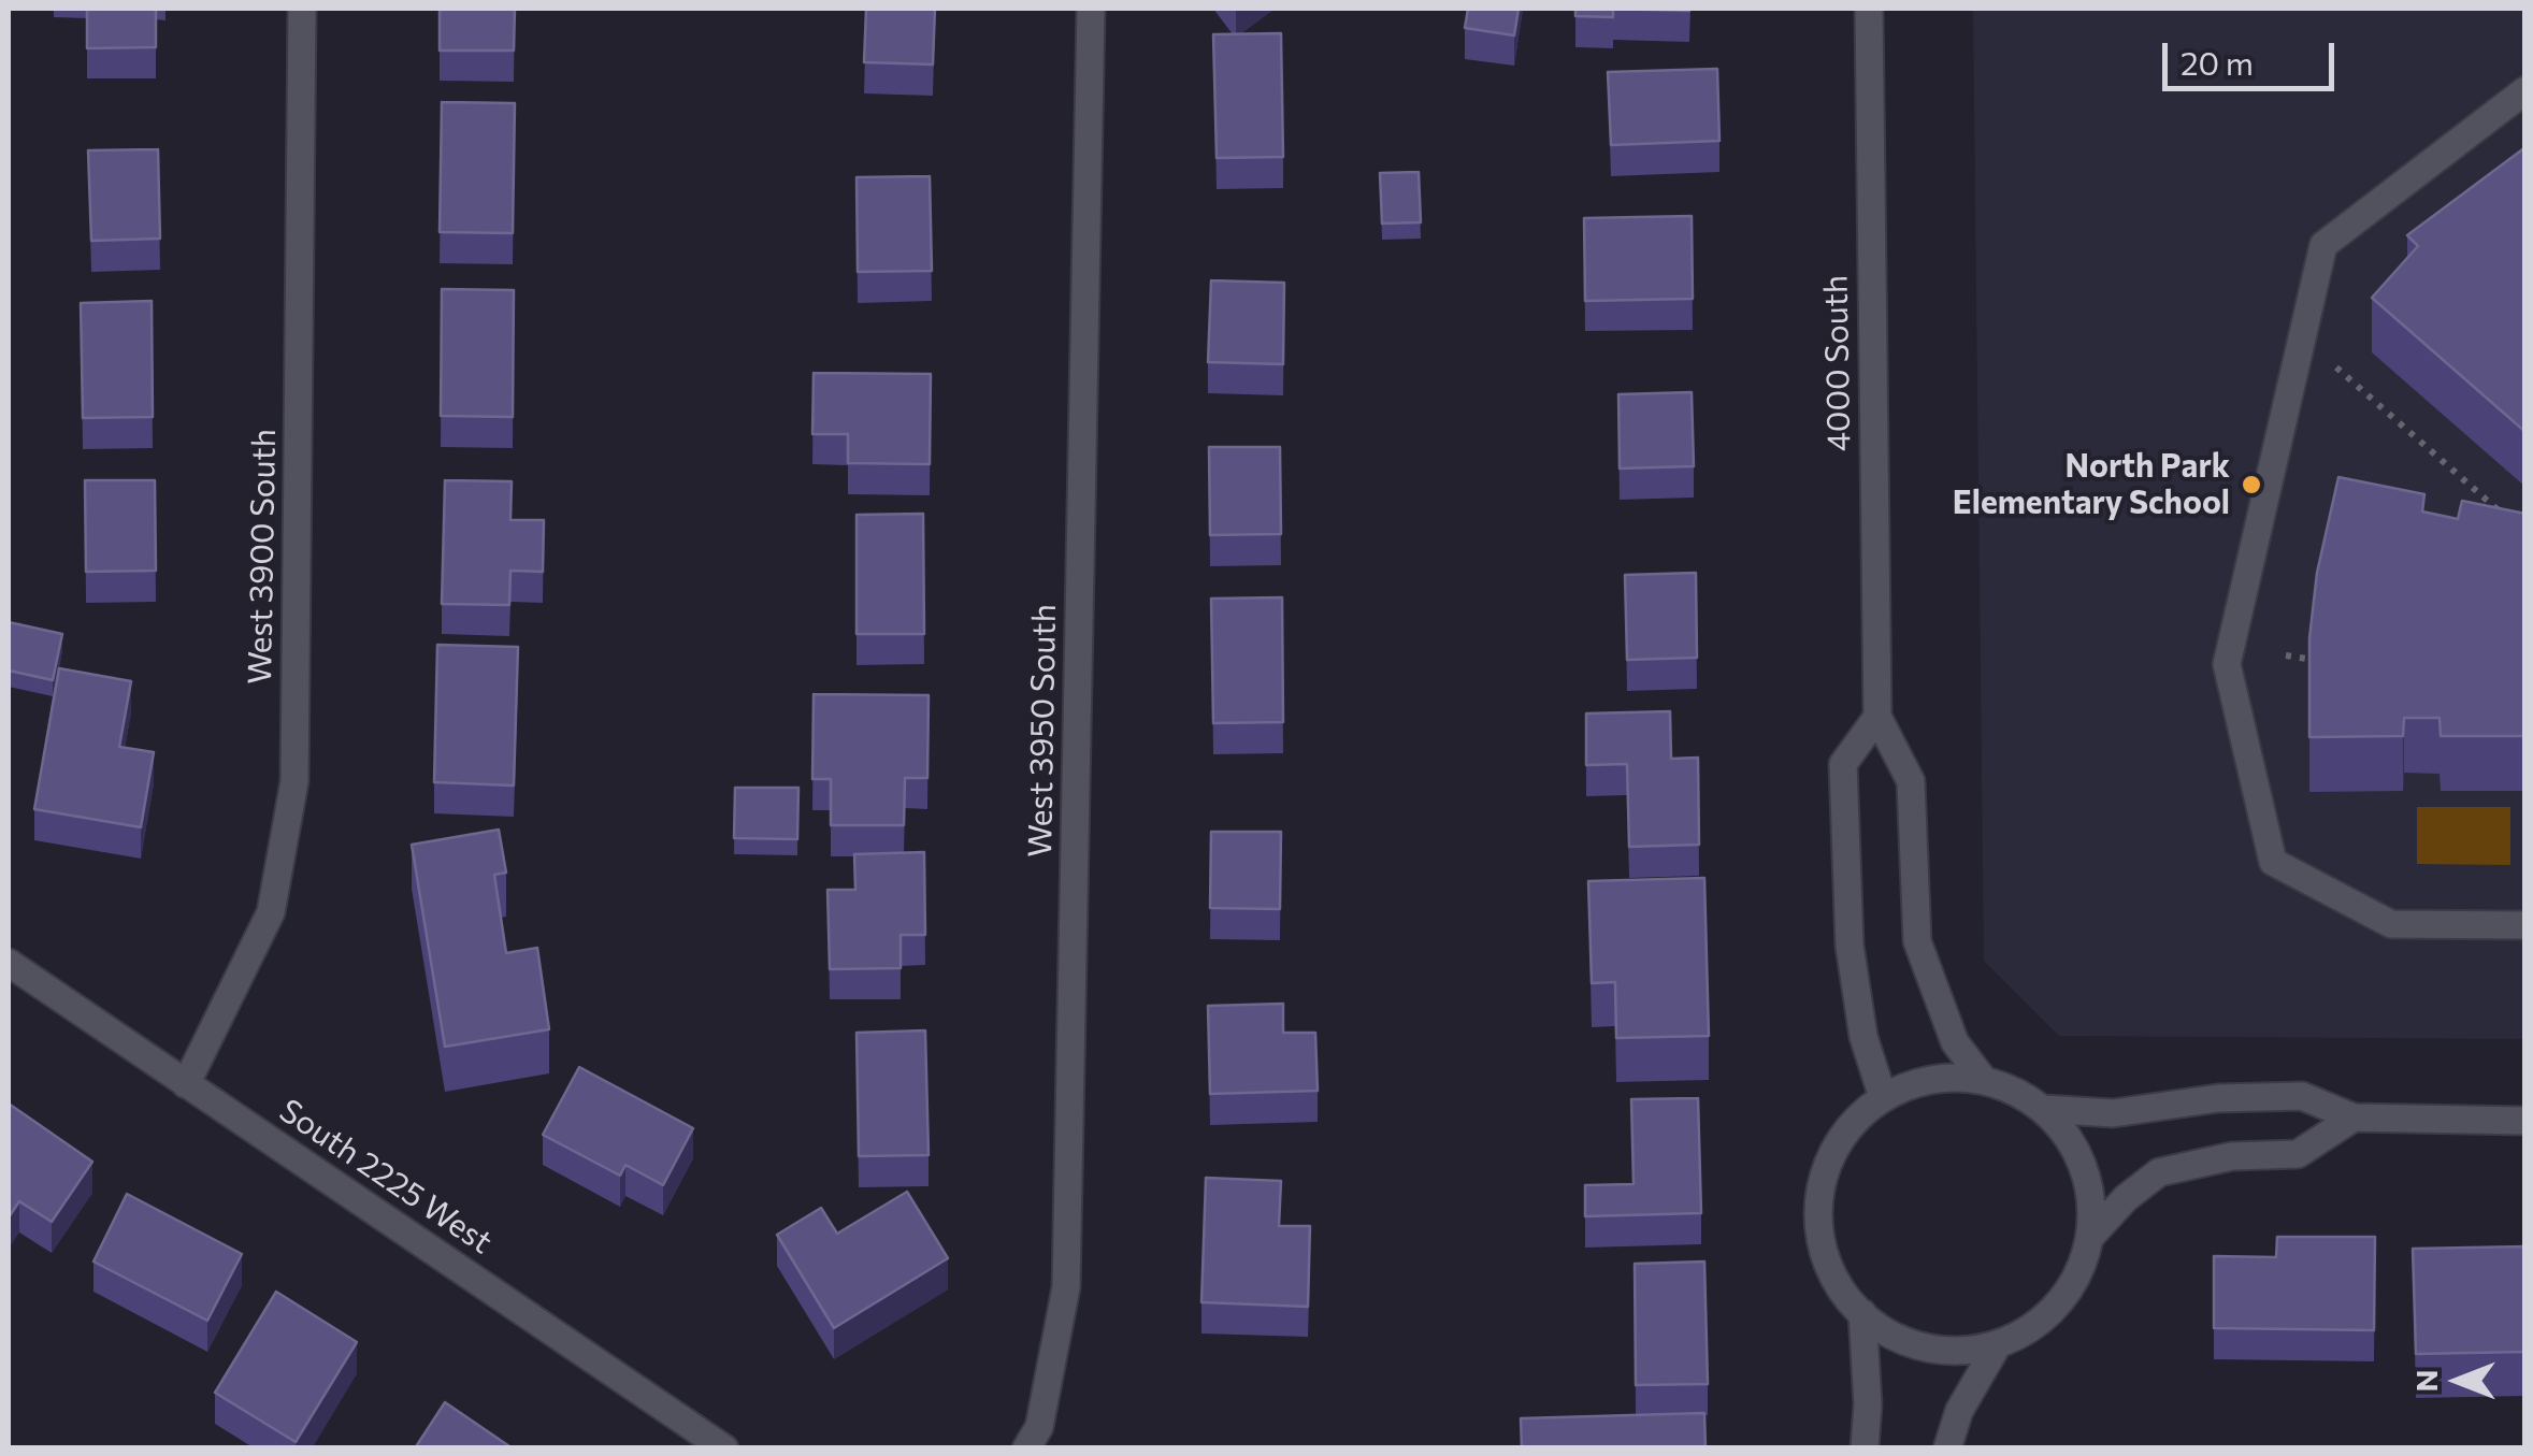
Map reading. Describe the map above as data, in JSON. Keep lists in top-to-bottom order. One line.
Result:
{"streets":{"street":["4000 South","West 3900 South","West 3950 South","South 2225 West"]},"crossings":[["West 3900 South","South 2225 West"]],"places":["North Park Elementary School"],"scale_bar":"20 m","north":"left"}
